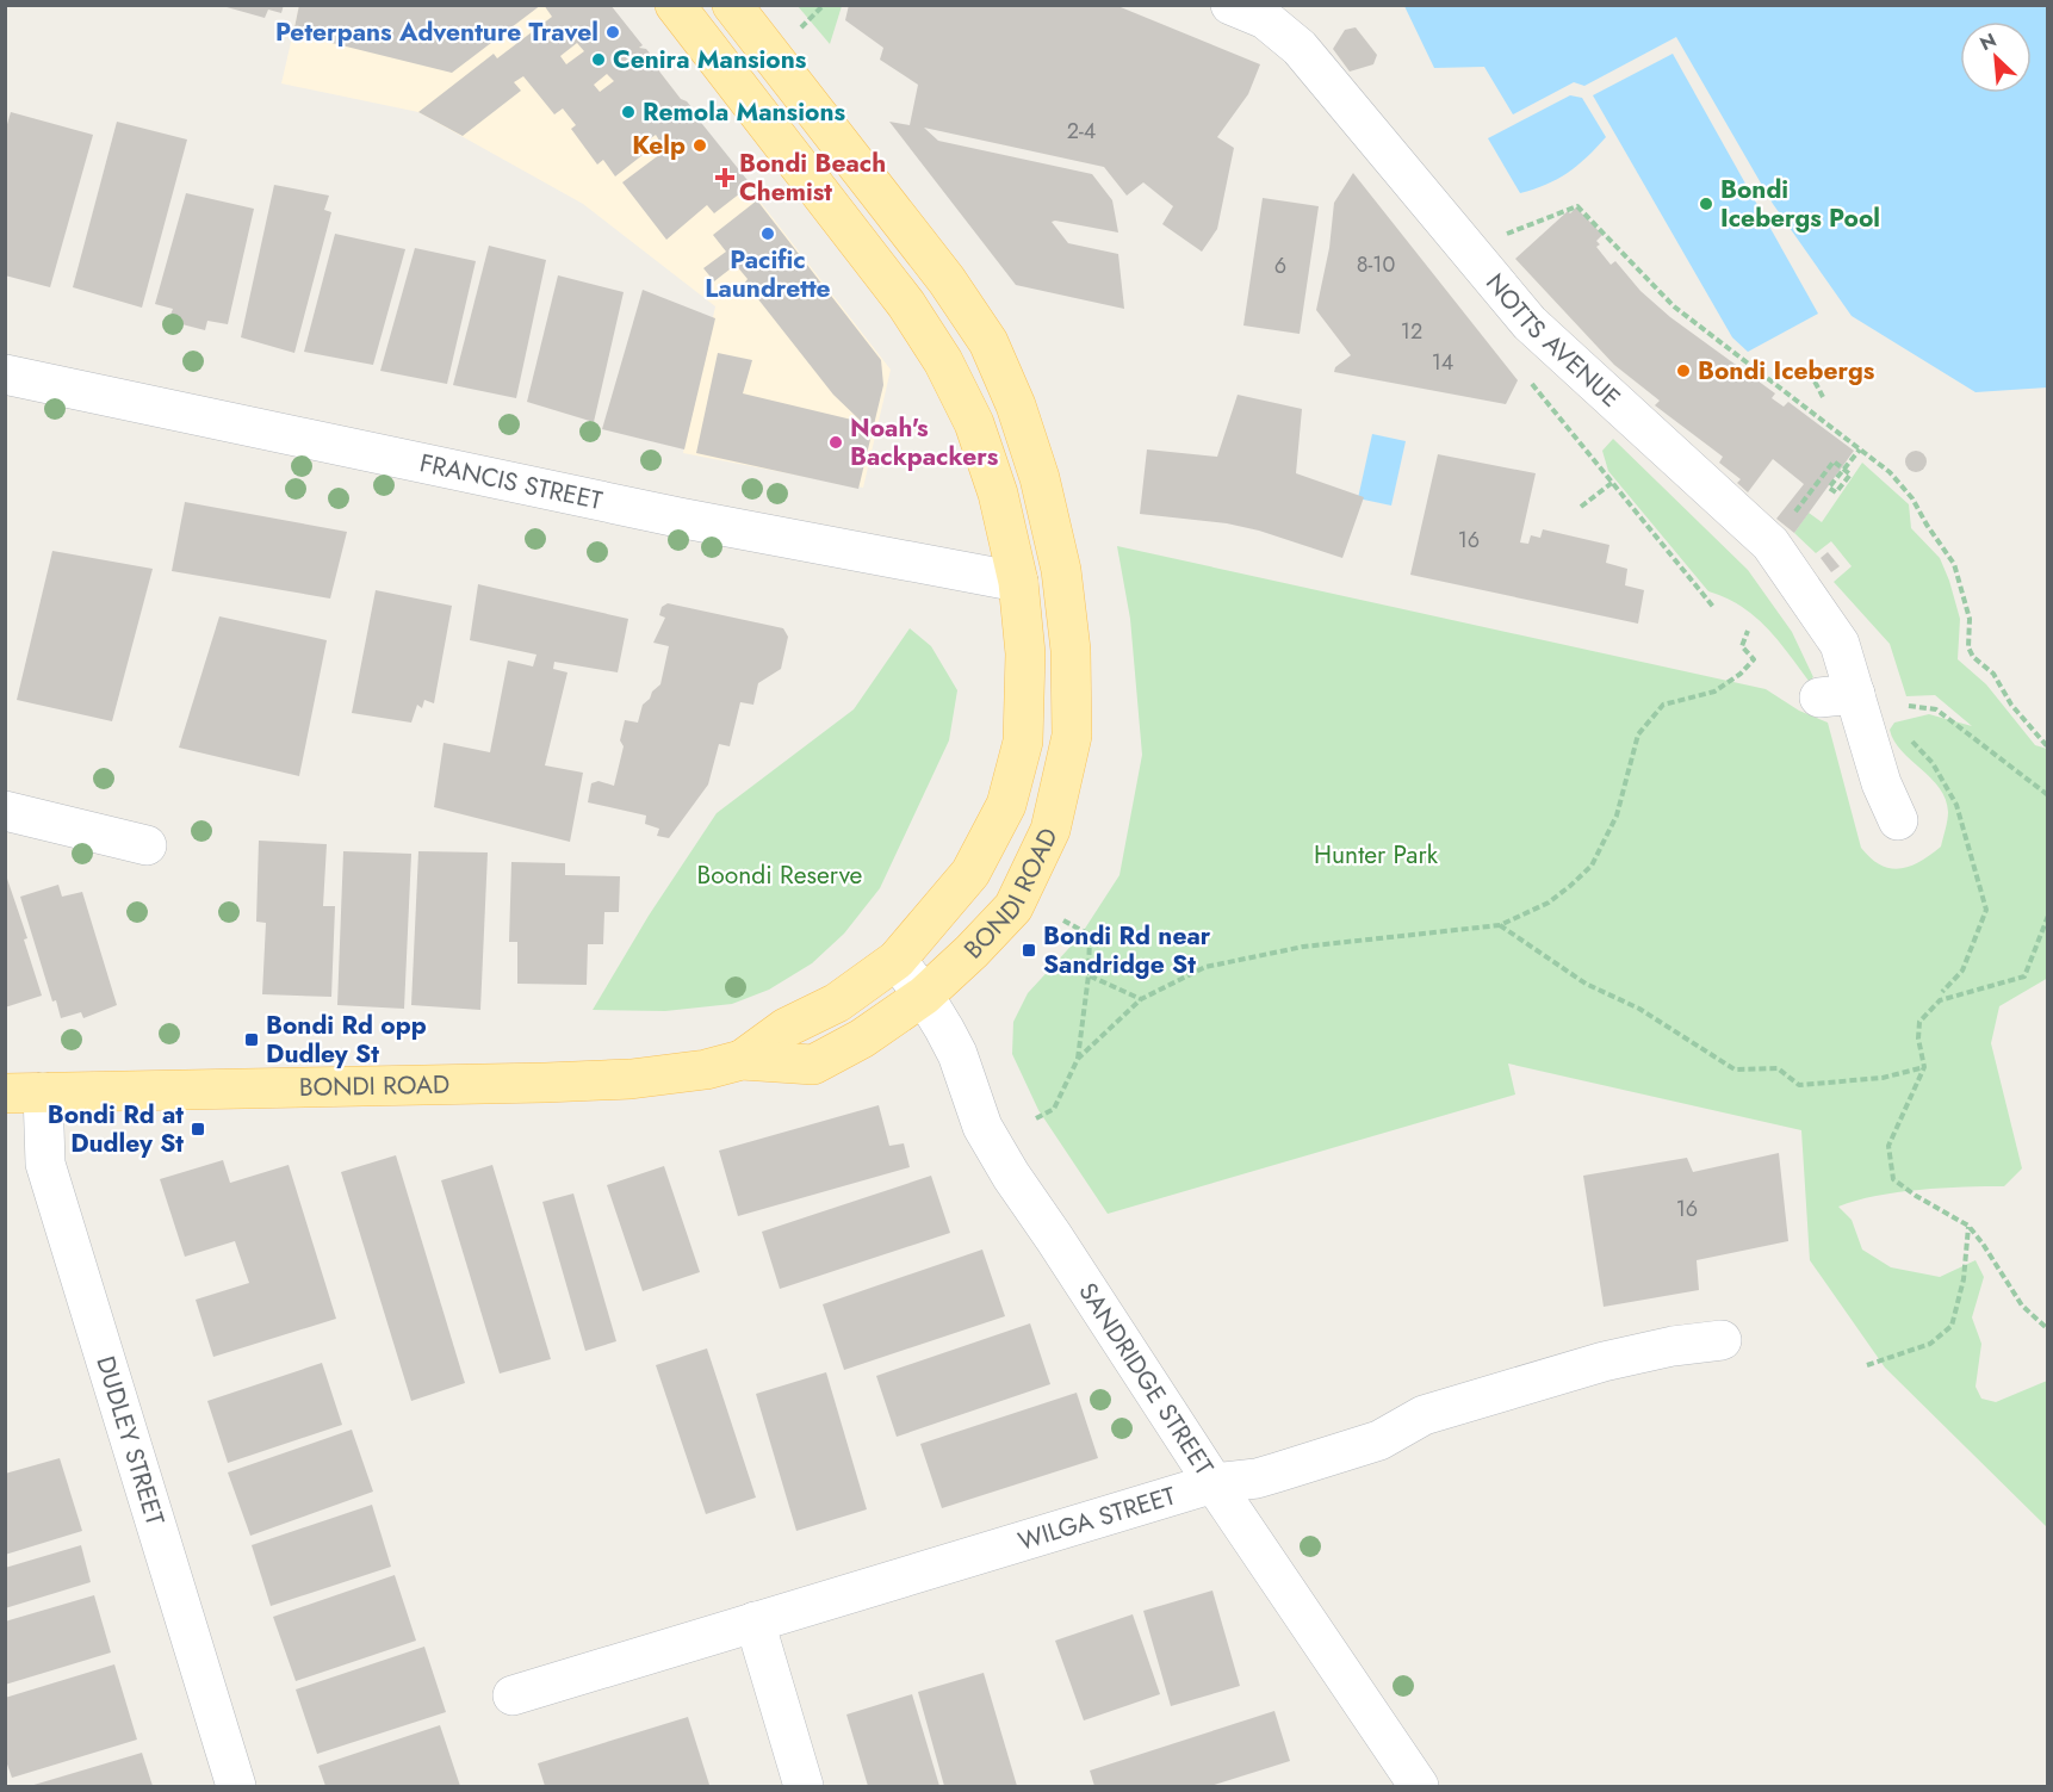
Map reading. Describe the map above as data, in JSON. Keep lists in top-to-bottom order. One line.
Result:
{"streets":{"main road":["BONDI ROAD"],"street":["NOTTS AVENUE","FRANCIS STREET","SANDRIDGE STREET","DUDLEY STREET","WILGA STREET"]},"crossings":[["FRANCIS STREET","BONDI ROAD"],["BONDI ROAD","SANDRIDGE STREET"],["BONDI ROAD","DUDLEY STREET"],["SANDRIDGE STREET","WILGA STREET"]],"parks":["Hunter Park","Boondi Reserve"],"places":{"other":["Peterpans Adventure Travel","Cenira Mansions","Remola Mansions","Kelp","Bondi Icebergs Pool","Pacific Laundrette","Bondi Icebergs","Noah's Backpackers"],"health":["Bondi Beach Chemist"],"transit":["Bondi Rd near Sandridge St","Bondi Rd opp Dudley St","Bondi Rd at Dudley St"]},"house_numbers":["2-4","8-10","6","12","14","16","16"],"north":"top left"}
